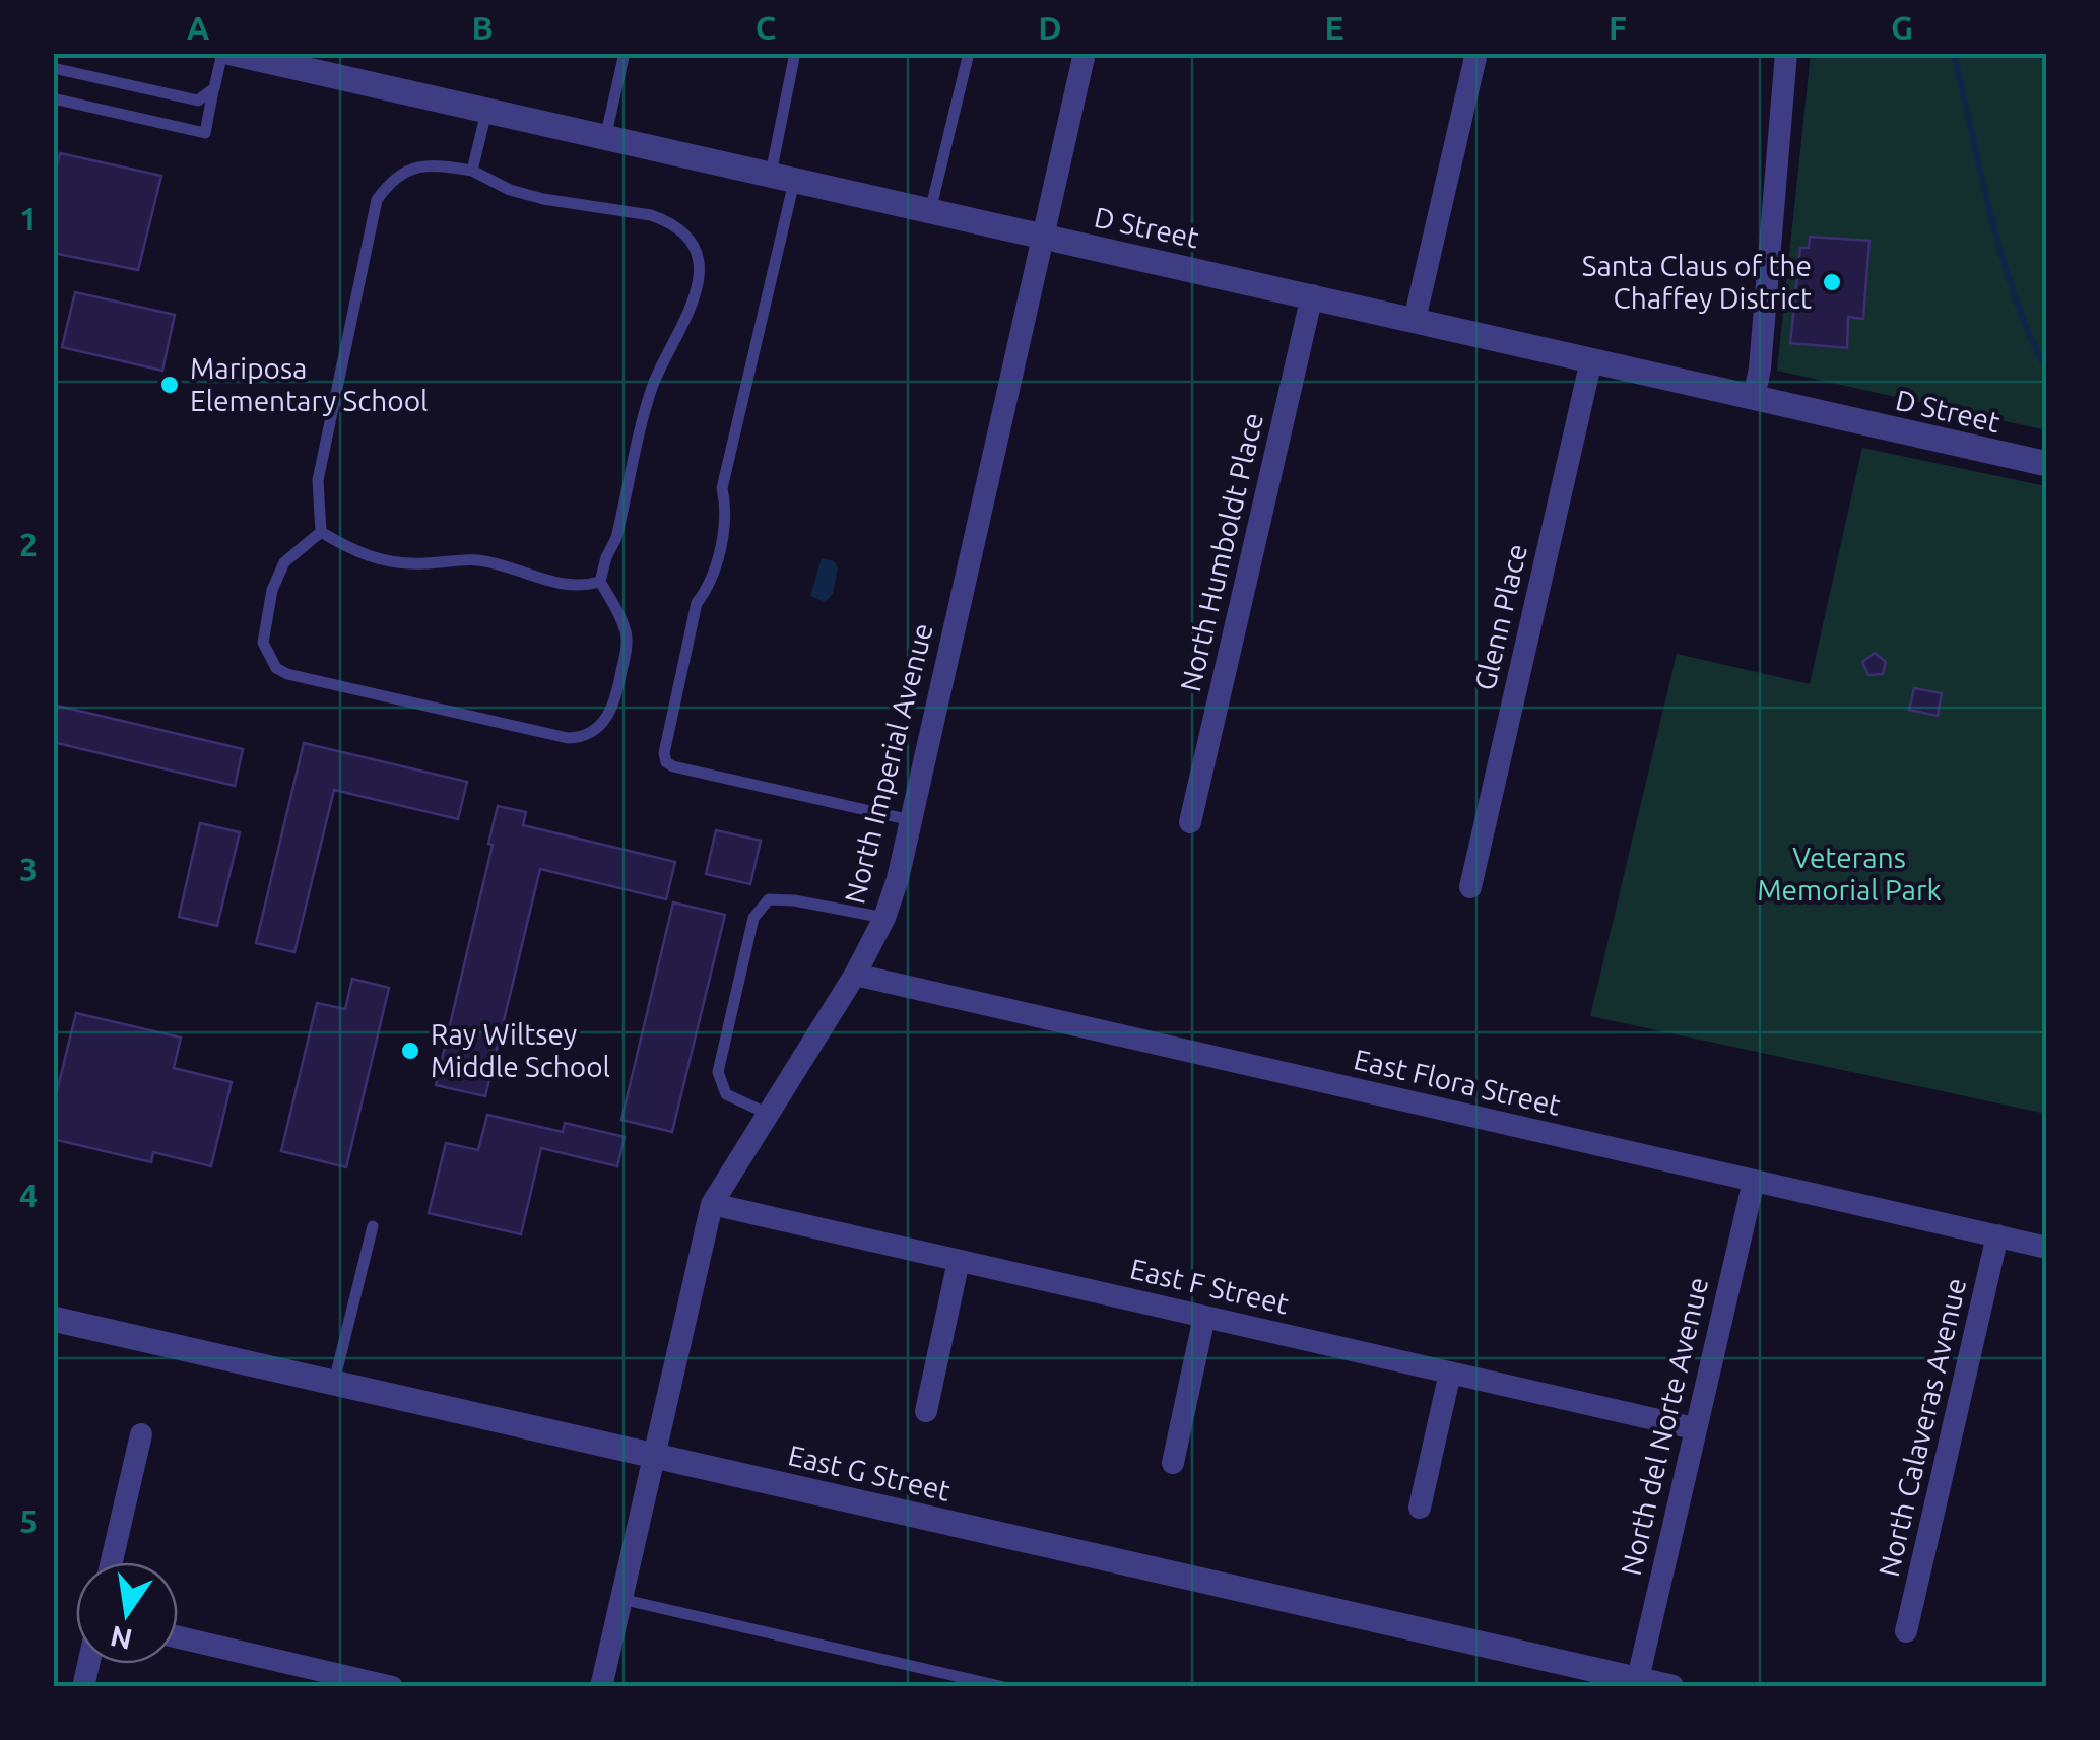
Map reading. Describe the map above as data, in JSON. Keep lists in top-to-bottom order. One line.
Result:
{"streets":{"street":["D Street","North Humboldt Place","Glenn Place","North Imperial Avenue","East Flora Street","East F Street","North del Norte Avenue","North Calaveras Avenue","East G Street"]},"crossings":[["D Street","North Humboldt Place"],["D Street","Glenn Place"],["D Street","North Imperial Avenue"],["North Imperial Avenue","East Flora Street"],["North Imperial Avenue","East F Street"],["North Imperial Avenue","East G Street"],["East Flora Street","North del Norte Avenue"],["East Flora Street","North Calaveras Avenue"],["East F Street","North del Norte Avenue"],["North del Norte Avenue","East G Street"]],"parks":["Veterans Memorial Park"],"places":["Santa Claus of the Chaffey District","Mariposa Elementary School","Ray Wiltsey Middle School"],"north":"bottom","grid":{"columns":["A","B","C","D","E","F","G"],"rows":["1","2","3","4","5"]}}
